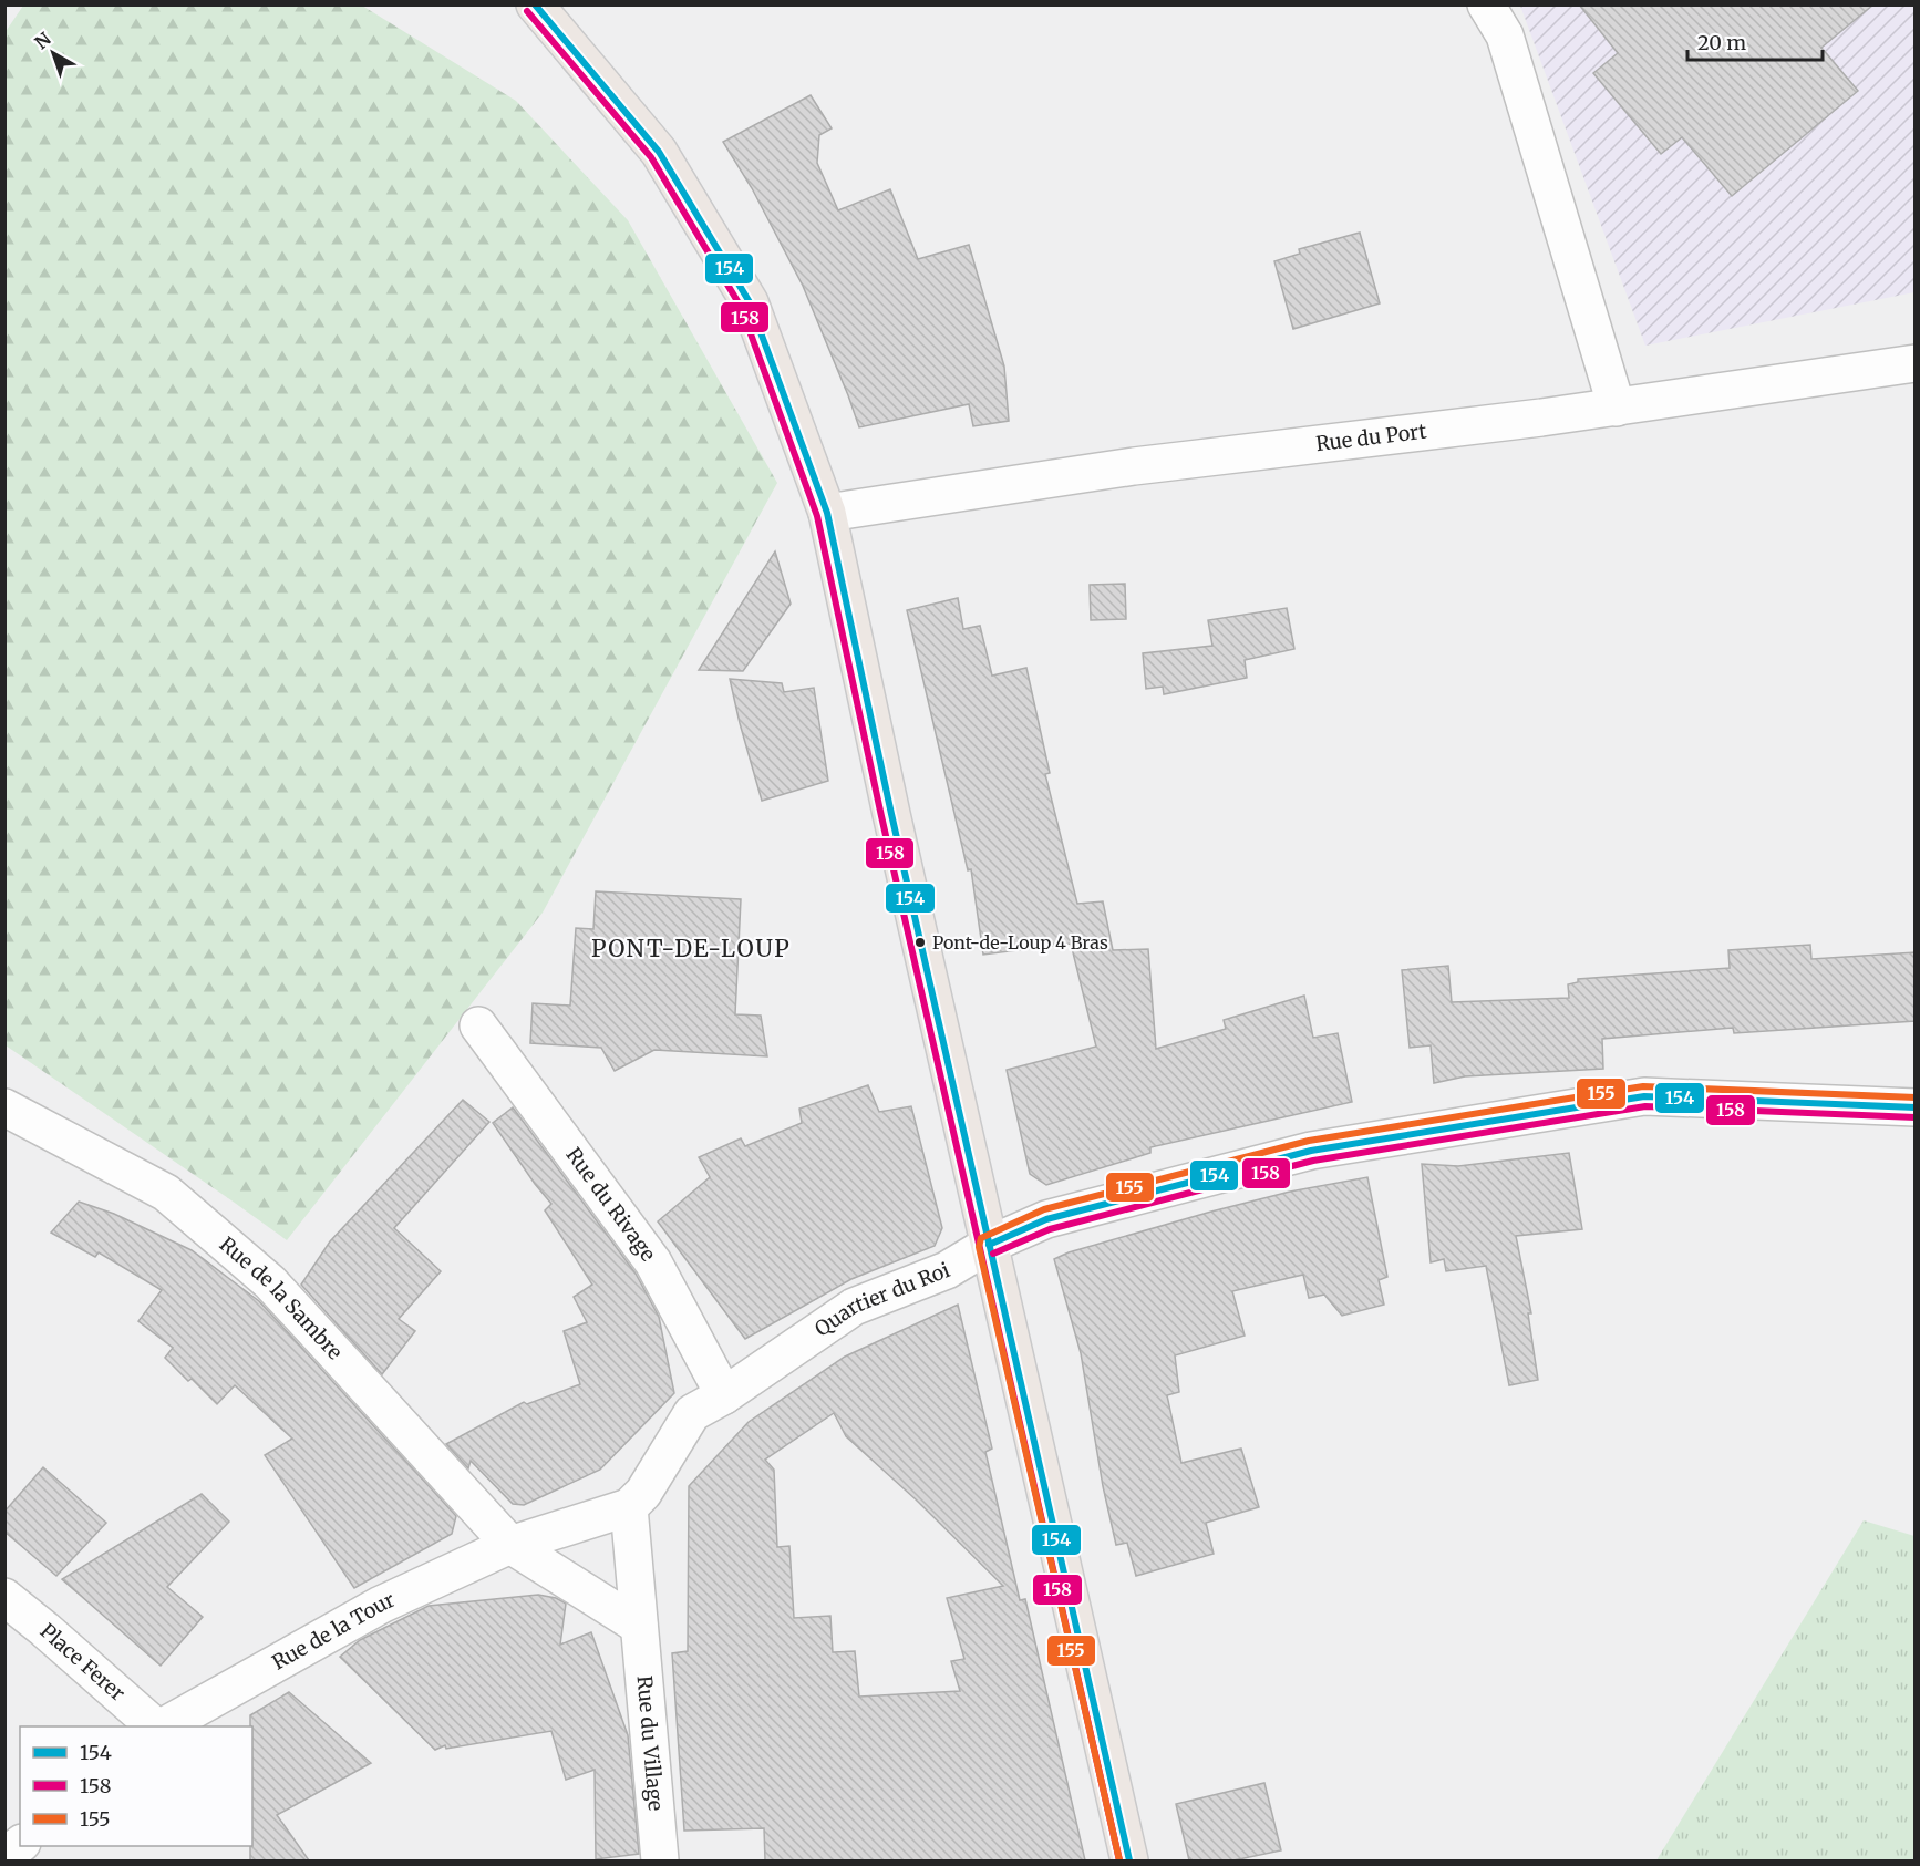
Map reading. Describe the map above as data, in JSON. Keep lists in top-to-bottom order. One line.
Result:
{"streets":{"street":["Rue du Port","Rue du Rivage","Rue de la Sambre","Quartier du Roi","Rue de la Tour","Place Ferer","Rue du Village"]},"crossings":[["Rue du Rivage","Quartier du Roi"],["Rue de la Sambre","Rue de la Tour"],["Rue de la Sambre","Rue du Village"],["Quartier du Roi","Rue de la Tour"],["Quartier du Roi","Rue du Village"],["Rue de la Tour","Rue du Village"]],"districts":["PONT-DE-LOUP"],"places":["Pont-de-Loup 4 Bras"],"lines":["transit line 154","transit line 158","transit line 155"],"legend":["154","158","155"],"scale_bar":"20 m","north":"top left"}
